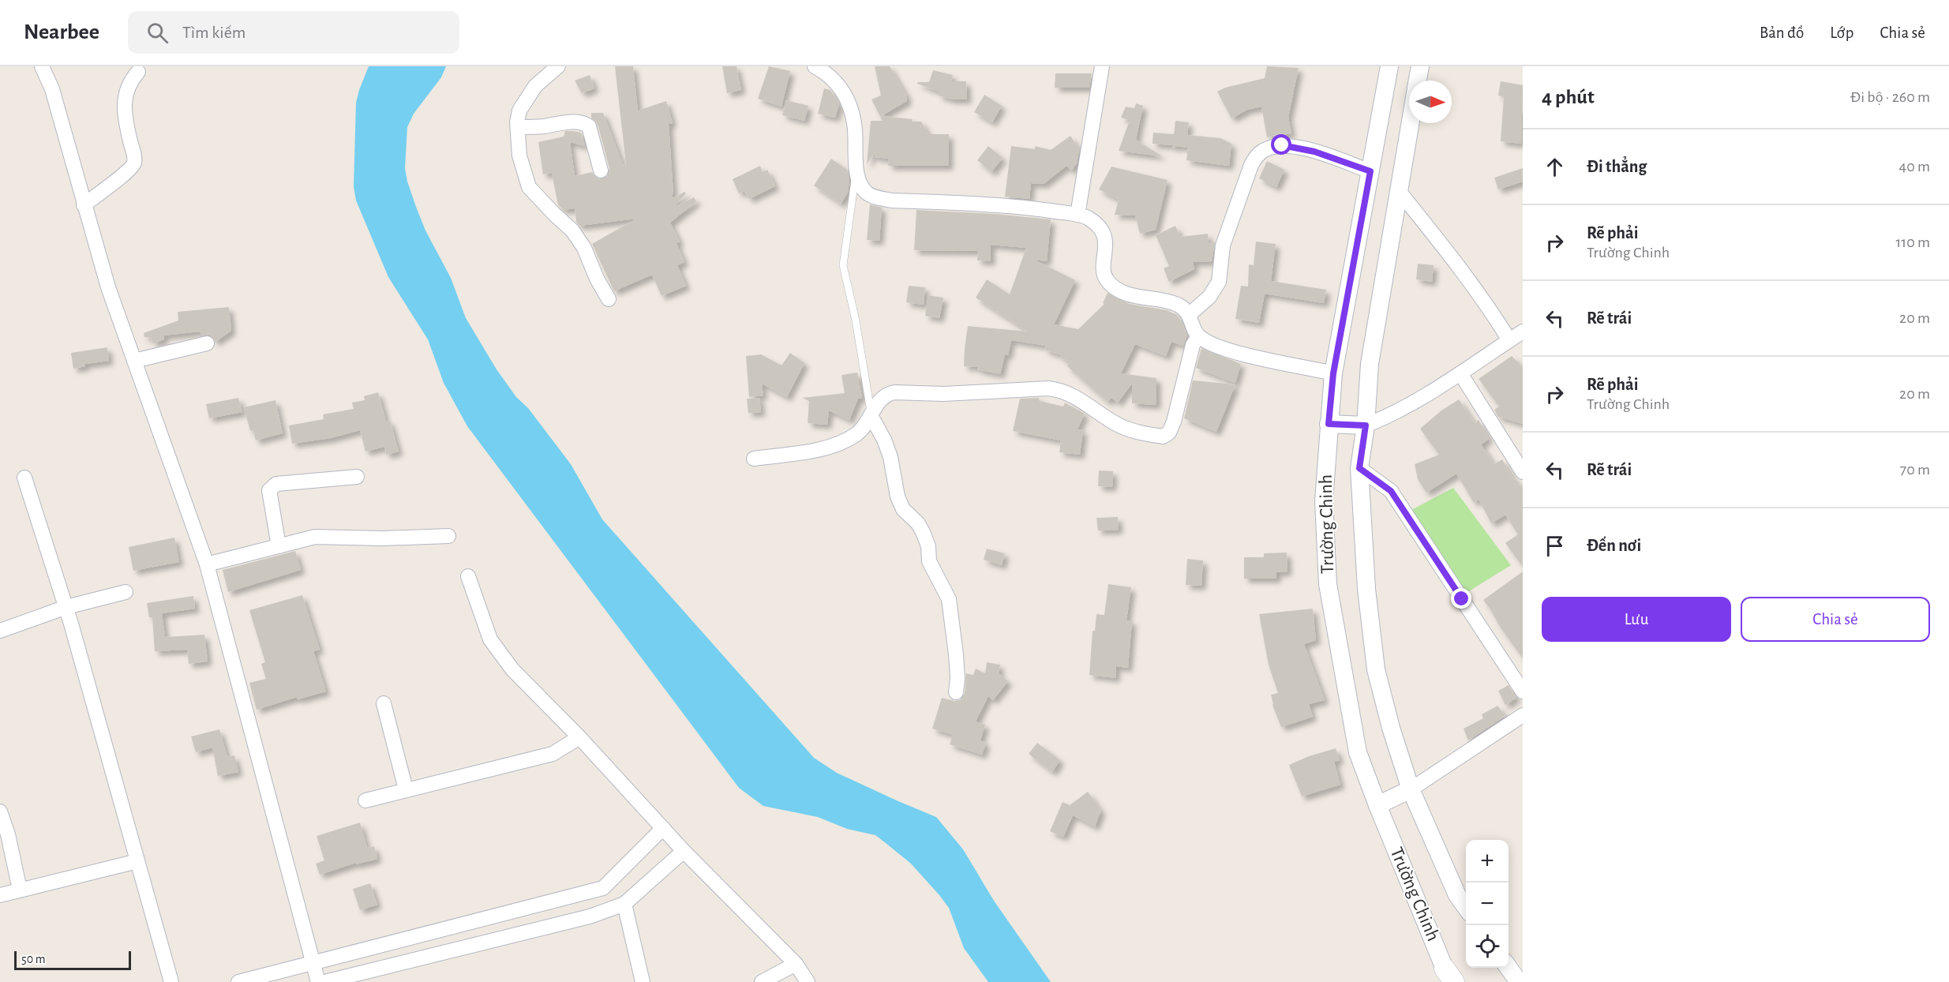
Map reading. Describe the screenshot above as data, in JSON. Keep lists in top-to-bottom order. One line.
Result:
{"streets":{"street":["Trường Chinh"]},"scale_bar":"50 m","north":"right","page":{"header":"Nearbee","search":"Tìm kiếm","nav":["Bản đồ","Lớp","Chia sẻ"],"heading":["4 phút","Đi bộ · 260 m"],"list":[["Đi thẳng","40 m"],["Rẽ phải","Trường Chinh","110 m"],["Rẽ trái","20 m"],["Rẽ phải","Trường Chinh","20 m"],["Rẽ trái","70 m"],"Đến nơi"],"buttons":["Lưu","Chia sẻ"],"map_buttons":["+","−"],"scale":"50 m"}}
